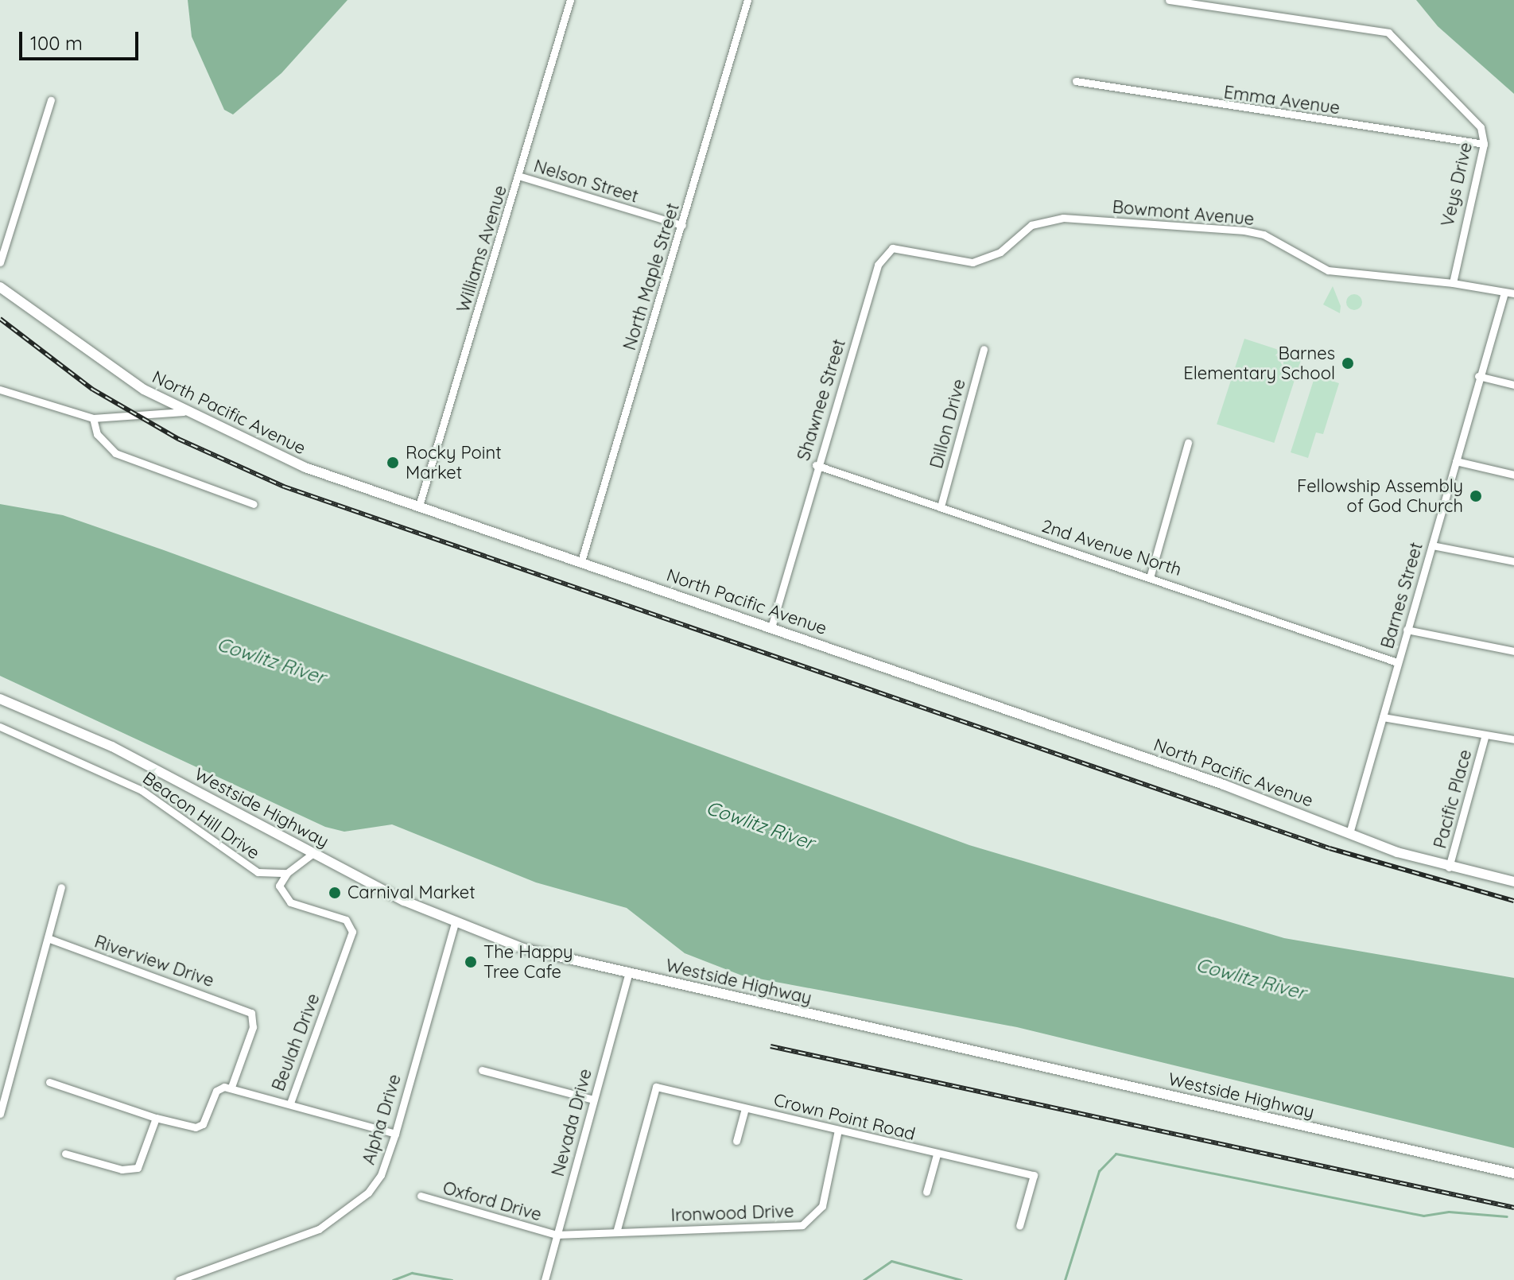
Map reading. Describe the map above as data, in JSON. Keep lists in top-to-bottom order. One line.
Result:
{"streets":{"street":["Emma Avenue","Nelson Street","Veys Drive","Bowmont Avenue","Williams Avenue","North Maple Street","Shawnee Street","North Pacific Avenue","Dillon Drive","2nd Avenue North","Barnes Street","Pacific Place","Westside Highway","Beacon Hill Drive","Riverview Drive","Beulah Drive","Crown Point Road","Alpha Drive","Nevada Drive","Oxford Drive","Ironwood Drive"]},"crossings":[["Emma Avenue","Veys Drive"],["Nelson Street","Williams Avenue"],["Nelson Street","North Maple Street"],["Veys Drive","Bowmont Avenue"],["Bowmont Avenue","Shawnee Street"],["Williams Avenue","North Pacific Avenue"],["North Maple Street","North Pacific Avenue"],["Shawnee Street","North Pacific Avenue"],["Shawnee Street","2nd Avenue North"],["North Pacific Avenue","Barnes Street"],["North Pacific Avenue","Pacific Place"],["Dillon Drive","2nd Avenue North"],["2nd Avenue North","Barnes Street"],["Westside Highway","Alpha Drive"],["Westside Highway","Nevada Drive"],["Beacon Hill Drive","Beulah Drive"],["Riverview Drive","Beulah Drive"],["Crown Point Road","Ironwood Drive"],["Nevada Drive","Oxford Drive"],["Nevada Drive","Ironwood Drive"],["Oxford Drive","Ironwood Drive"]],"water":["Cowlitz River"],"places":["Barnes Elementary School","Rocky Point Market","Fellowship Assembly of God Church","Carnival Market","The Happy Tree Cafe"],"scale_bar":"100 m"}
